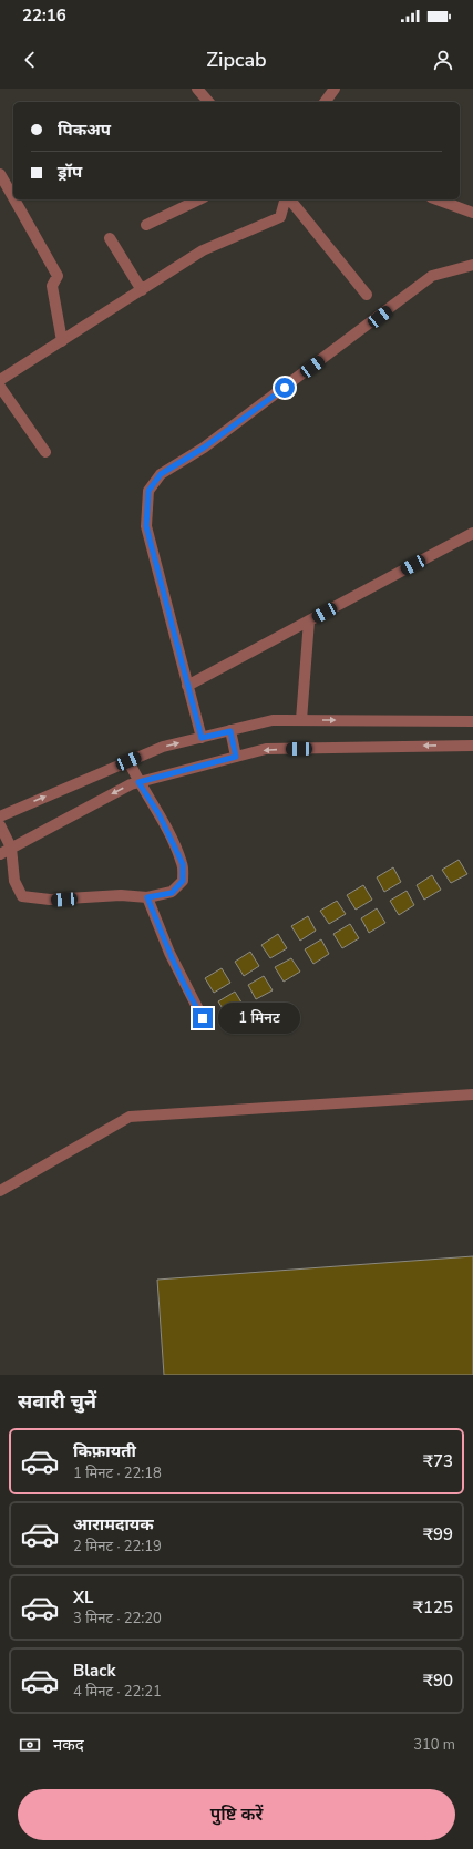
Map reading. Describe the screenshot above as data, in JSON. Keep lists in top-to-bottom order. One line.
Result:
{"page":{"status":"22:16","header":"Zipcab","banner":["पिकअप","ड्रॉप"],"bubble":"1 मिनट","heading":"सवारी चुनें","list":[{"name":"किफ़ायती","note":"1 मिनट · 22:18","value":"₹73"},{"name":"आरामदायक","note":"2 मिनट · 22:19","value":"₹99"},{"name":"XL","note":"3 मिनट · 22:20","value":"₹125"},{"name":"Black","note":"4 मिनट · 22:21","value":"₹90"}],"pay":["नकद","310 m"],"buttons":"पुष्टि करें"}}
